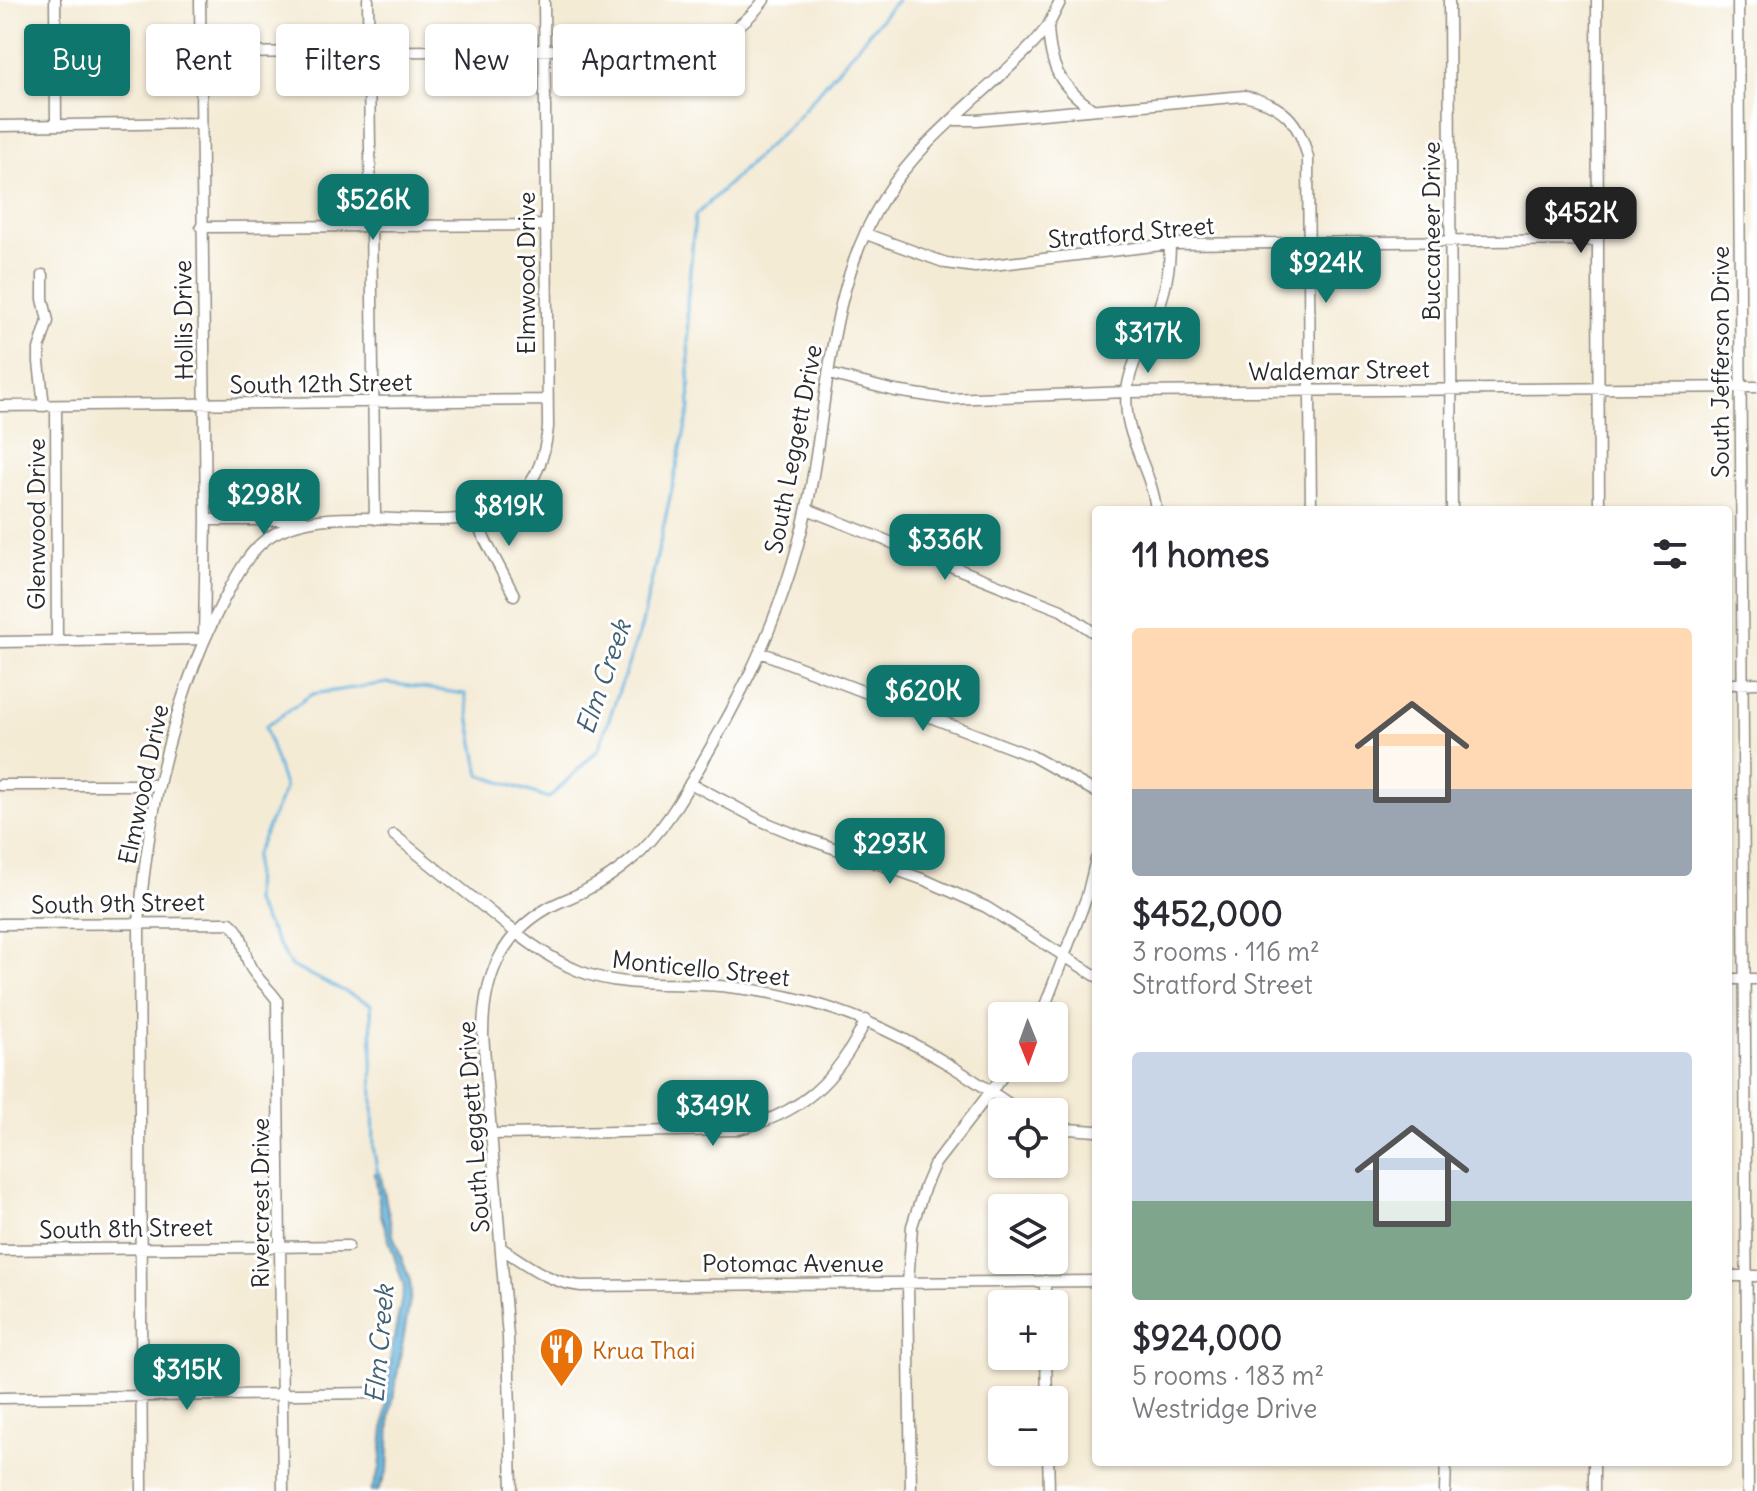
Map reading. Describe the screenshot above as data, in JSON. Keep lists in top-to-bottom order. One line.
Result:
{"streets":{"street":["Buccaneer Drive","Stratford Street","Elmwood Drive","Hollis Drive","South Jefferson Drive","Waldemar Street","South 12th Street","South Leggett Drive","Glenwood Drive","South 9th Street","Monticello Street","Rivercrest Drive","South 8th Street","Potomac Avenue"]},"crossings":[["Buccaneer Drive","Stratford Street"],["Buccaneer Drive","Waldemar Street"],["Stratford Street","South Leggett Drive"],["Elmwood Drive","Hollis Drive"],["Elmwood Drive","South 12th Street"],["Elmwood Drive","South 9th Street"],["Elmwood Drive","South 8th Street"],["Hollis Drive","South 12th Street"],["South Jefferson Drive","Waldemar Street"],["Waldemar Street","South Leggett Drive"],["South 12th Street","Glenwood Drive"],["South Leggett Drive","Monticello Street"],["South Leggett Drive","Potomac Avenue"],["South 9th Street","Rivercrest Drive"],["Rivercrest Drive","South 8th Street"]],"water":["Elm Creek"],"places":{"restaurant":["Krua Thai"]},"north":"bottom","page":{"chip":["Buy","Rent","Filters","New","Apartment"],"price":["$526K","$452K","$924K","$317K","$298K","$819K","$336K","$620K","$293K","$349K","$315K"],"heading":"11 homes","list":[{"name":"$452,000","note":"3 rooms · 116 m² · Stratford Street"},{"name":"$924,000","note":"5 rooms · 183 m² · Westridge Drive"}],"map_buttons":["+","−"]}}
